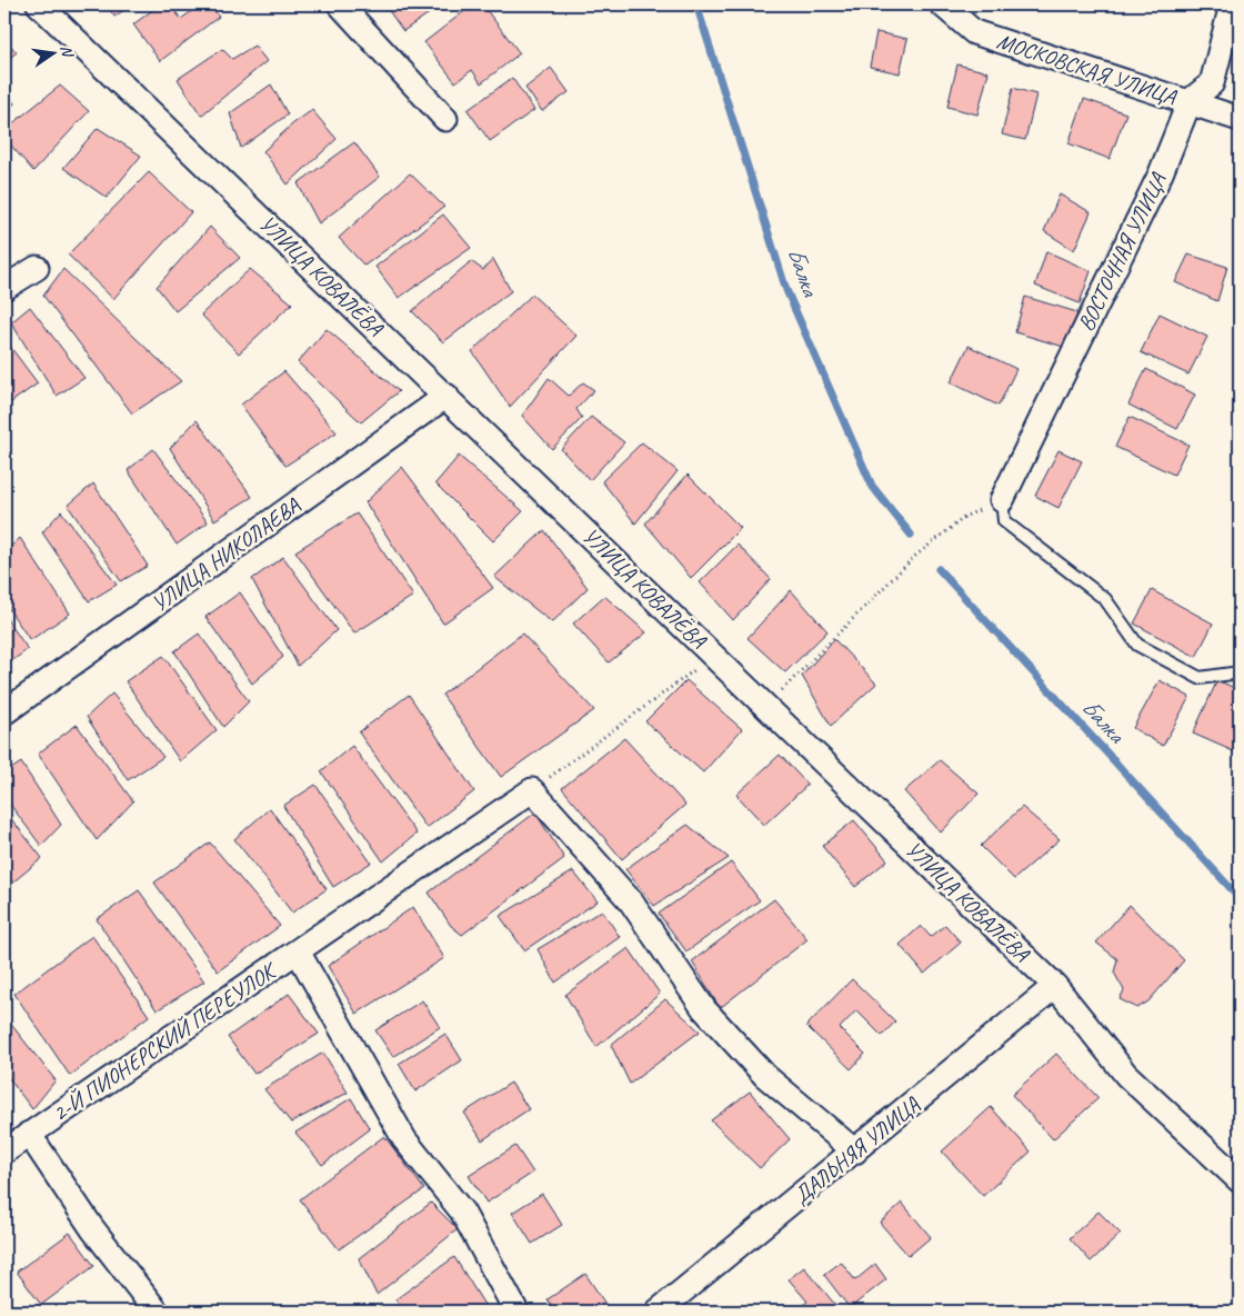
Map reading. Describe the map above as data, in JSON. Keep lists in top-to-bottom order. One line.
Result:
{"streets":{"street":["МОСКОВСКАЯ УЛИЦА","ВОСТОЧНАЯ УЛИЦА","УЛИЦА КОВАЛЁВА","УЛИЦА НИКОЛАЕВА","2-Й ПИОНЕРСКИЙ ПЕРЕУЛОК","ДАЛЬНЯЯ УЛИЦА"]},"crossings":[["МОСКОВСКАЯ УЛИЦА","ВОСТОЧНАЯ УЛИЦА"],["УЛИЦА КОВАЛЁВА","УЛИЦА НИКОЛАЕВА"],["УЛИЦА КОВАЛЁВА","ДАЛЬНЯЯ УЛИЦА"]],"water":["Балка"],"north":"right"}
